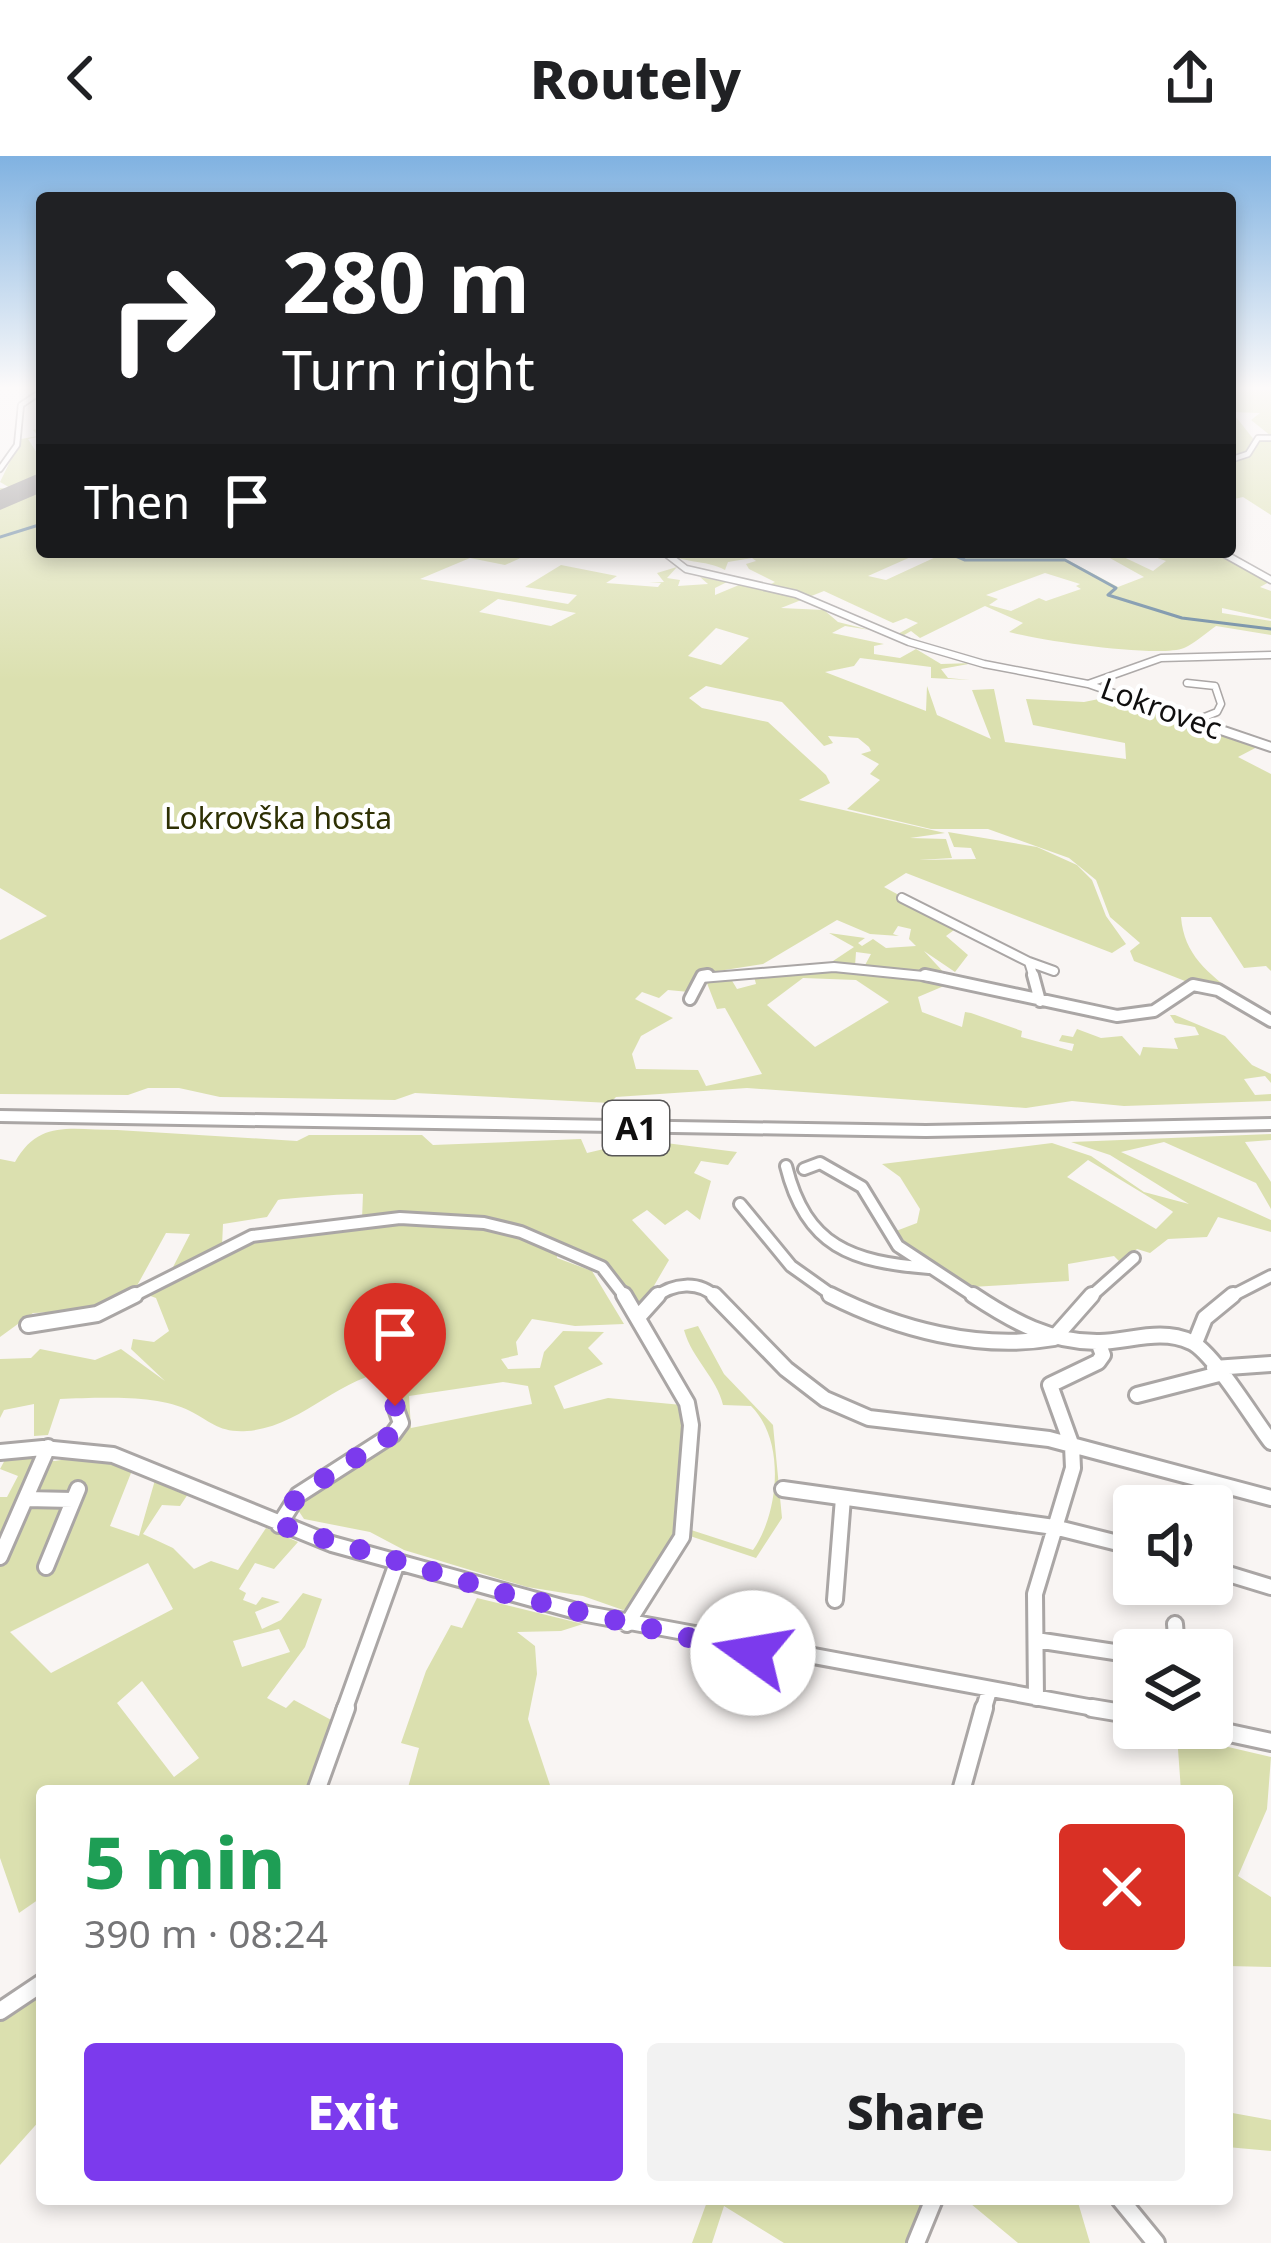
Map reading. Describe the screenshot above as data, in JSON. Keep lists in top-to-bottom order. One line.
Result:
{"streets":{"highway":["A1"],"street":["Lokrovec"]},"parks":["Lokrovška hosta"],"page":{"header":"Routely","turn":["280 m","Turn right"],"then":"Then","heading":["5 min","390 m · 08:24"],"buttons":["Exit","Share"]}}
